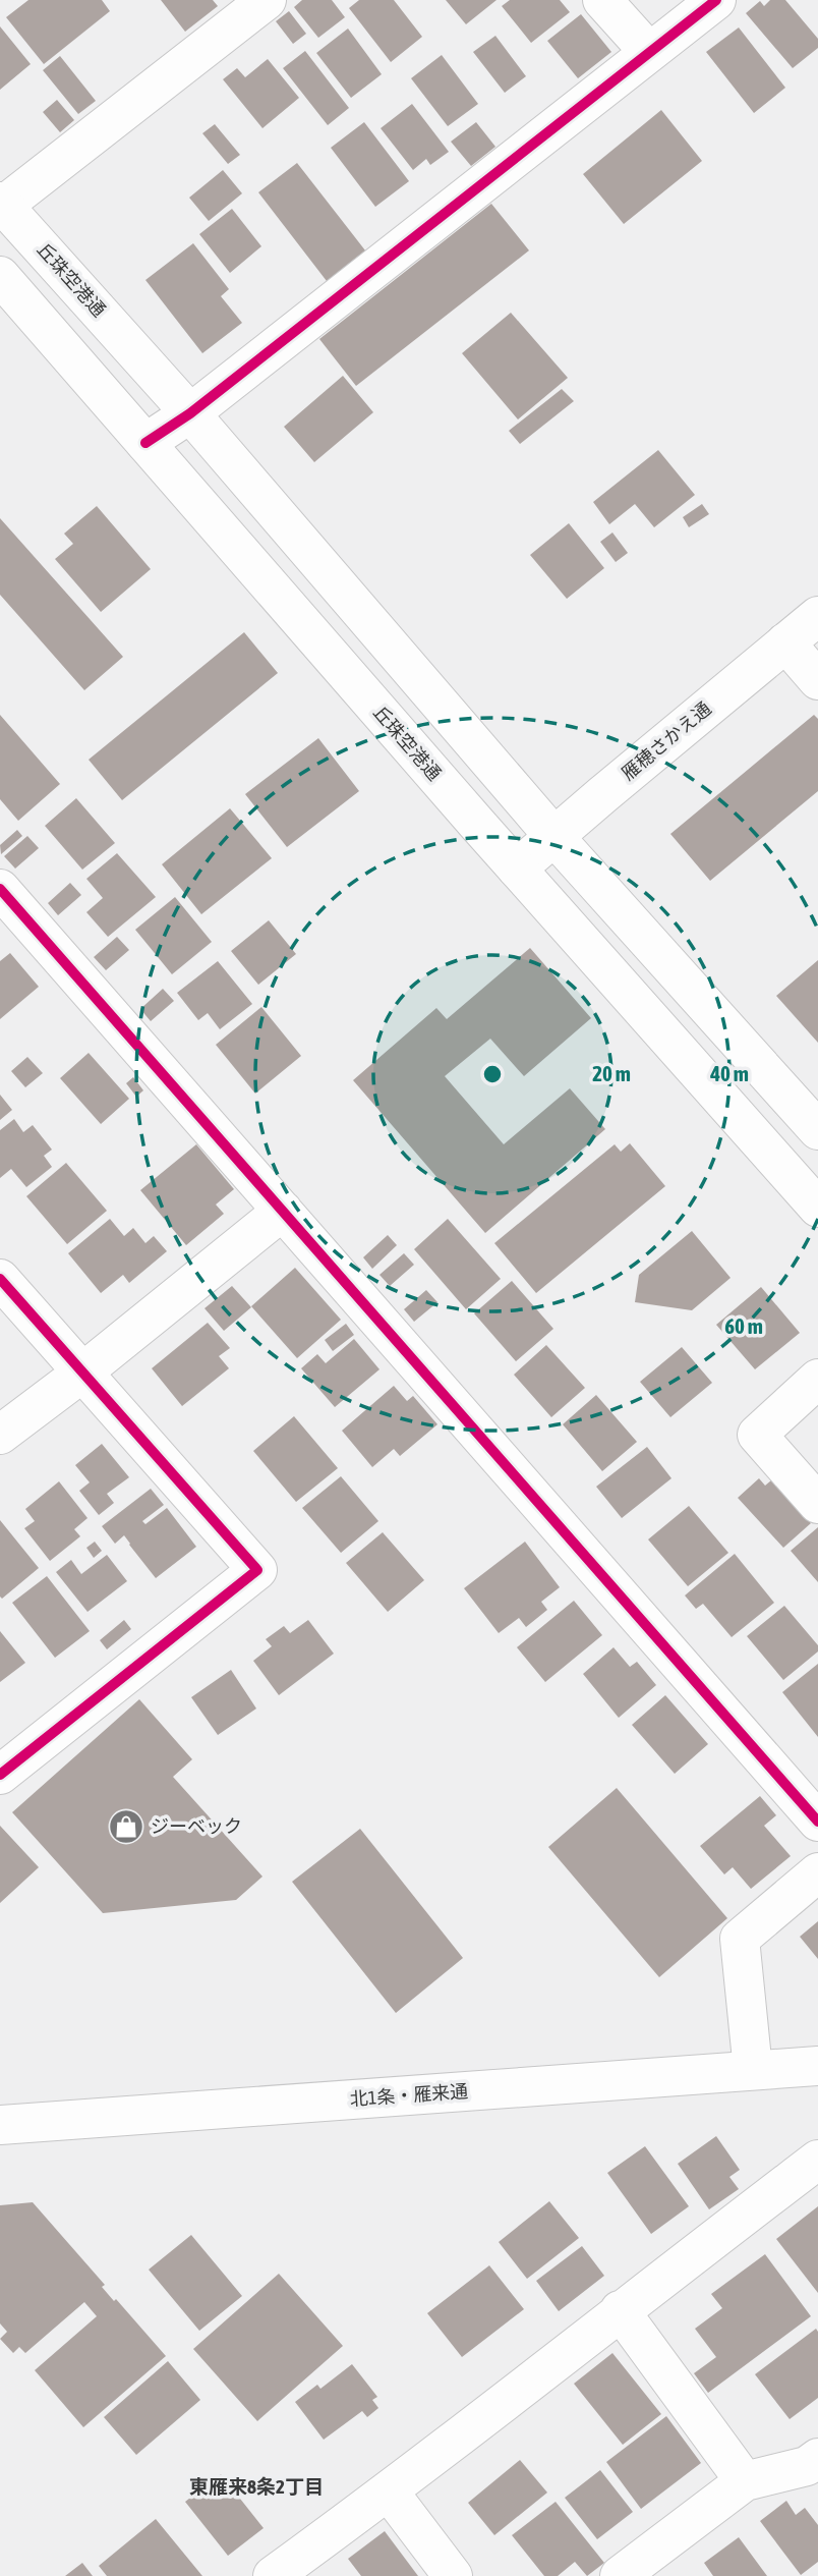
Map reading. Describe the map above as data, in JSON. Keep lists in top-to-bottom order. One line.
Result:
{"streets":{"main road":["丘珠空港通","雁穂さかえ通","北1条・雁来通"]},"crossings":[["丘珠空港通","雁穂さかえ通"]],"districts":["東雁来8条2丁目"],"places":{"shop":["ジーベック"]},"rings":["20 m","40 m","60 m"]}
